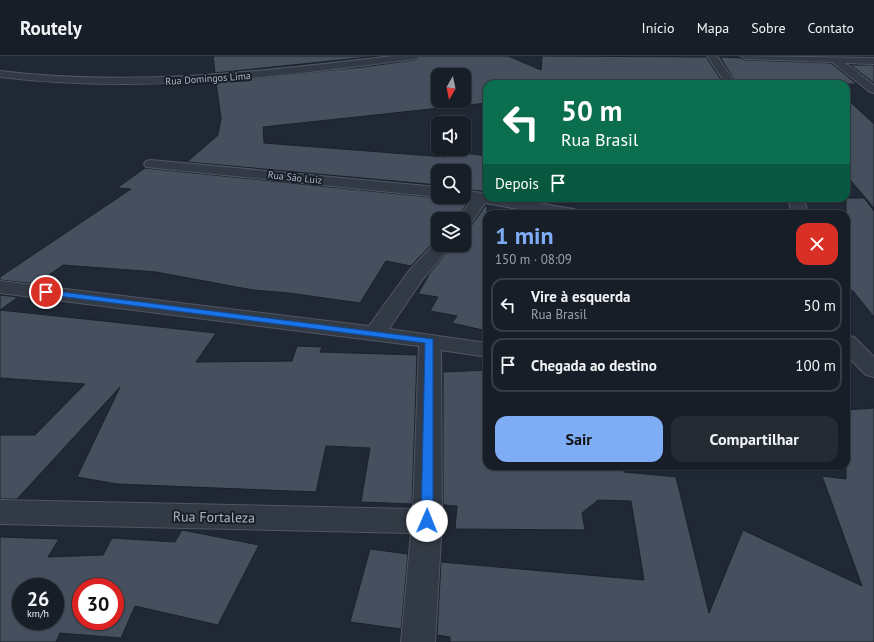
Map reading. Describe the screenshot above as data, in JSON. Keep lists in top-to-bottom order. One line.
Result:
{"streets":{"street":["Rua Domingos Lima","Rua São Luiz","Rua Fortaleza"]},"north":"bottom","page":{"header":"Routely","nav":["Início","Mapa","Sobre","Contato"],"turn":["50 m","Rua Brasil"],"then":"Depois","heading":["1 min","150 m · 08:09"],"list":[{"name":"Vire à esquerda","note":"Rua Brasil","value":"50 m"},{"name":"Chegada ao destino","value":"100 m"}],"buttons":["Sair","Compartilhar"],"speed":"26 km/h","limit":"30"}}
